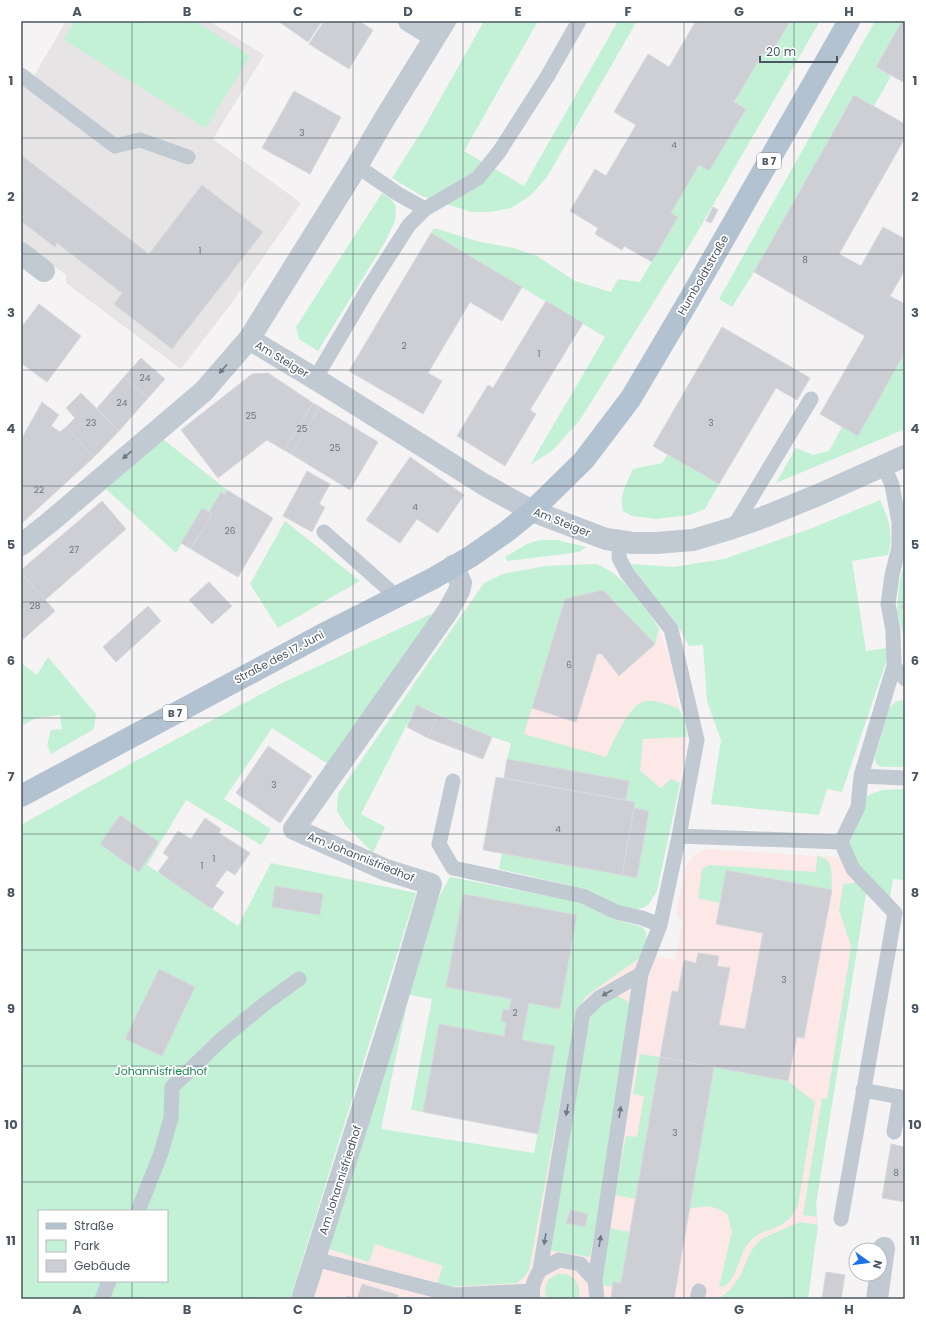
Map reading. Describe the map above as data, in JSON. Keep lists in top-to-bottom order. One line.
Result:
{"streets":{"main road":["B 7","Humboldtstraße","Straße des 17. Juni"],"street":["Am Steiger","Am Johannisfriedhof"]},"crossings":[["Humboldtstraße","Am Steiger"],["Humboldtstraße","Straße des 17. Juni"],["Am Steiger","Straße des 17. Juni"],["Straße des 17. Juni","Am Johannisfriedhof"]],"parks":["Johannisfriedhof"],"house_numbers":["3","4","1","8","2","1","24","24","25","23","3","25","25","22","4","26","27","28","6","3","4","1","1","3","2","3","8"],"legend":["Straße","Park","Gebäude"],"scale_bar":"20 m","north":"right","grid":{"columns":["A","B","C","D","E","F","G","H"],"rows":["1","2","3","4","5","6","7","8","9","10","11"]}}
